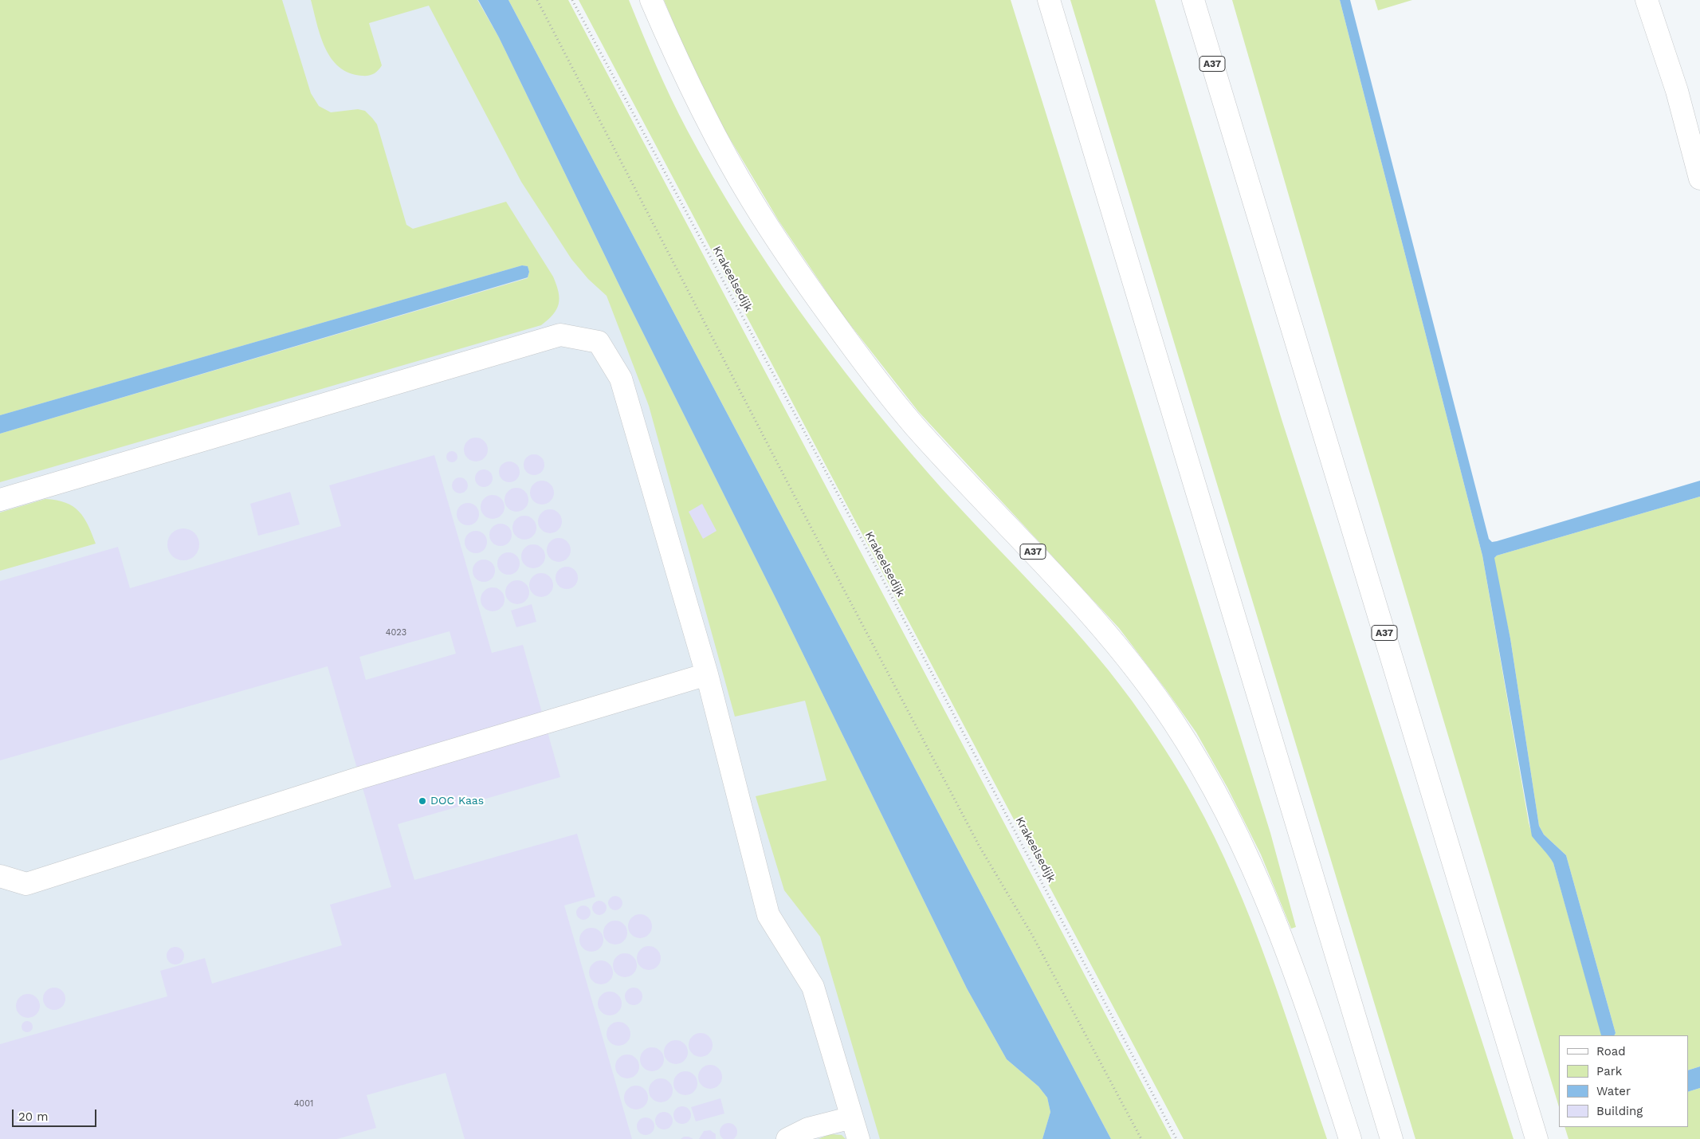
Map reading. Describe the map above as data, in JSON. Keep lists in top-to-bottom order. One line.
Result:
{"streets":{"main road":["A37"],"path":["Krakeelsedijk"]},"places":["DOC Kaas"],"house_numbers":["4023","4001"],"legend":["Road","Park","Water","Building"],"scale_bar":"20 m"}
